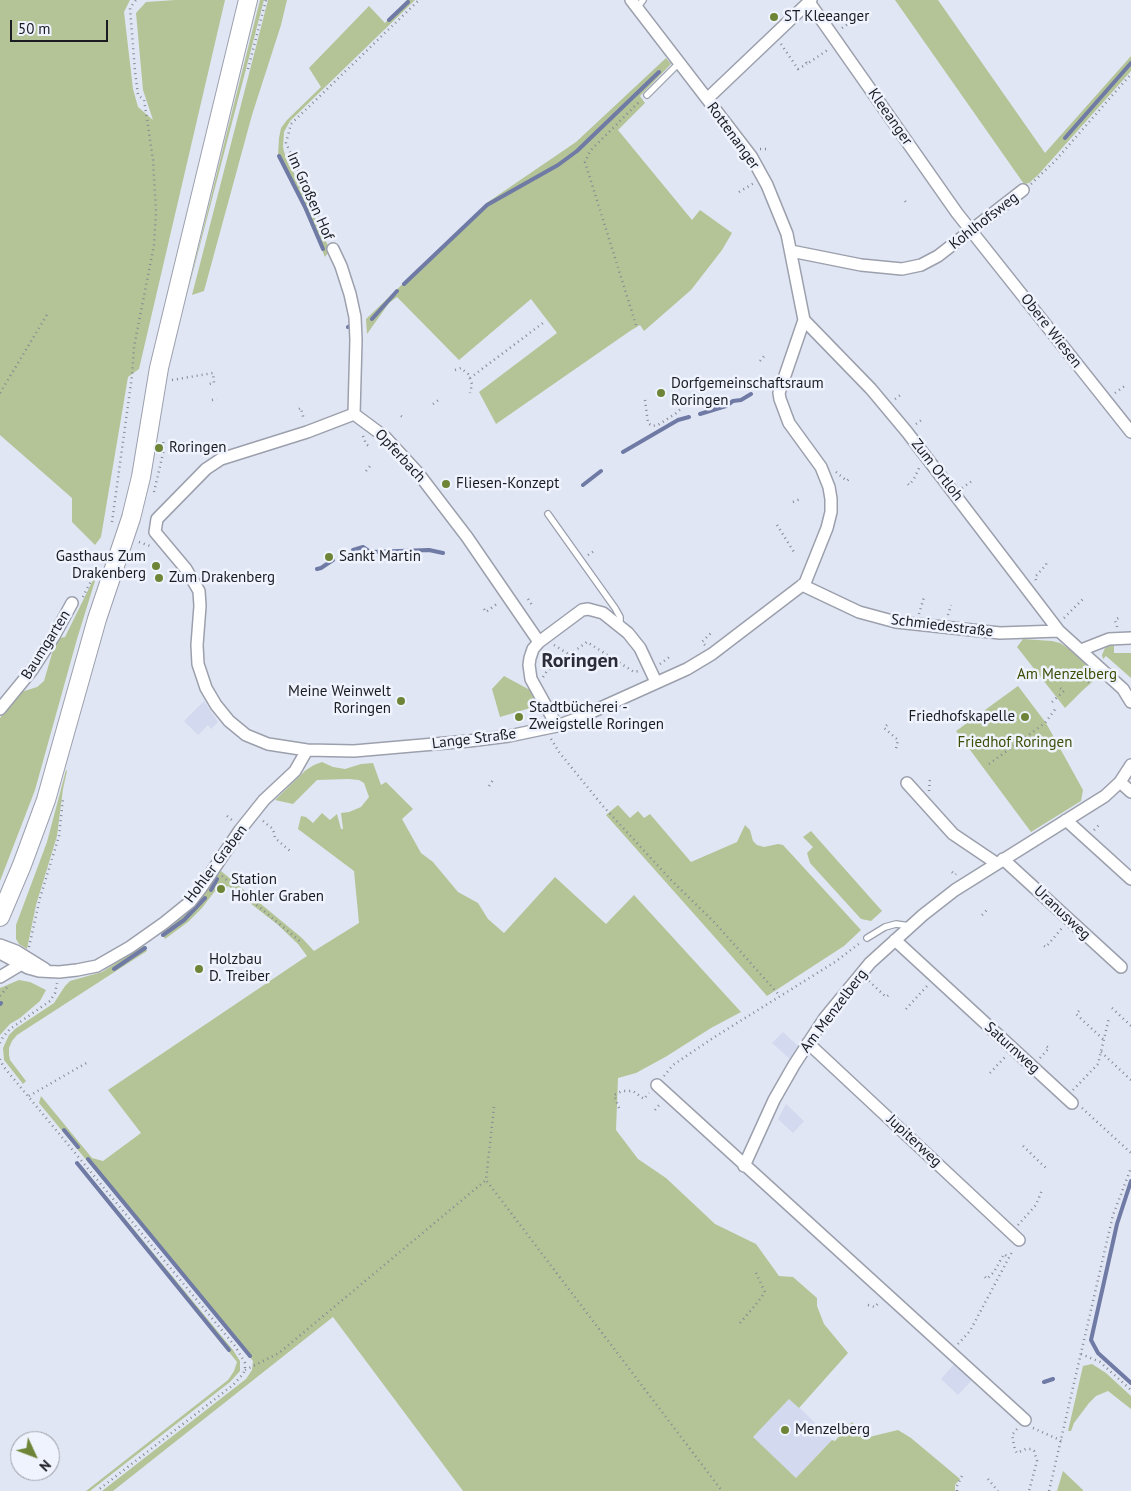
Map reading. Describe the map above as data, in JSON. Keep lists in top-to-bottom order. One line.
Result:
{"streets":{"street":["Kleeanger","Rottenanger","Im Großen Hof","Kohlhofsweg","Obere Wiesen","Opferbach","Zum Ortloh","Schmiedestraße","Baumgarten","Lange Straße","Hohler Graben","Uranusweg","Am Menzelberg","Saturnweg","Jupiterweg"]},"crossings":[["Kleeanger","Rottenanger"],["Kleeanger","Kohlhofsweg"],["Kleeanger","Obere Wiesen"],["Rottenanger","Kohlhofsweg"],["Rottenanger","Zum Ortloh"],["Rottenanger","Lange Straße"],["Im Großen Hof","Opferbach"],["Kohlhofsweg","Obere Wiesen"],["Zum Ortloh","Schmiedestraße"],["Zum Ortloh","Lange Straße"],["Schmiedestraße","Lange Straße"],["Lange Straße","Hohler Graben"],["Uranusweg","Am Menzelberg"],["Am Menzelberg","Saturnweg"],["Am Menzelberg","Jupiterweg"]],"districts":["Roringen"],"parks":["Am Menzelberg","Friedhof Roringen"],"places":["ST Kleeanger","Dorfgemeinschaftsraum Roringen","Roringen","Fliesen-Konzept","Sankt Martin","Gasthaus Zum Drakenberg","Zum Drakenberg","Meine Weinwelt Roringen","Stadtbücherei - Zweigstelle Roringen","Friedhofskapelle","Station Hohler Graben","Holzbau D. Treiber","Menzelberg"],"scale_bar":"50 m","north":"bottom right"}
